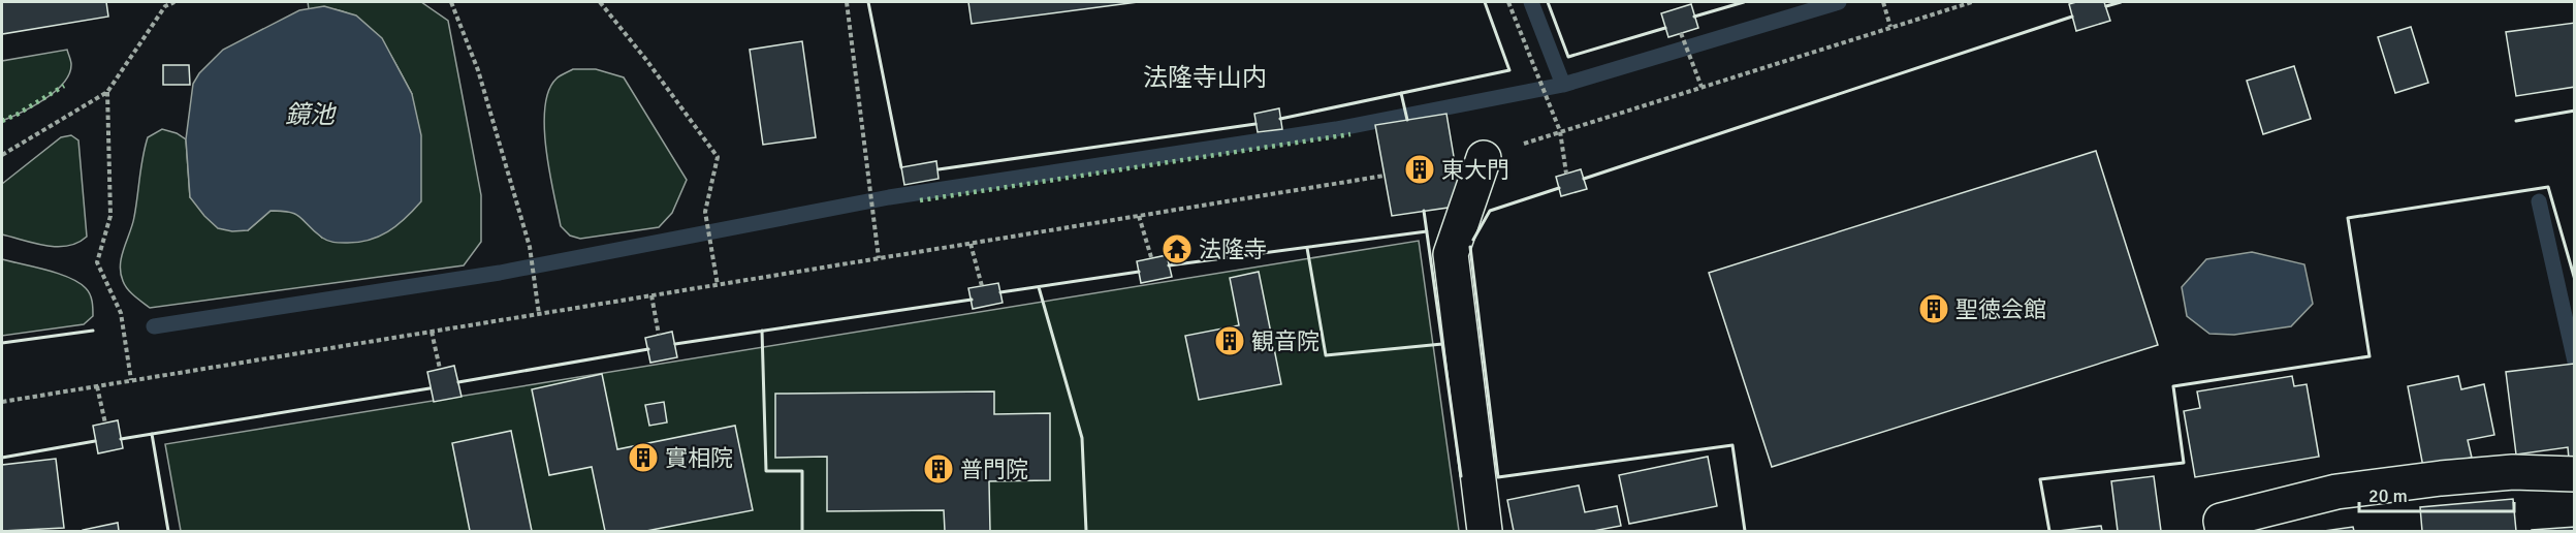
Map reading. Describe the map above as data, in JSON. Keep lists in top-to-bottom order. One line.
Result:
{"districts":["法隆寺山内"],"water":["鏡池"],"places":{"building":["東大門","聖徳会館","観音院","實相院","普門院"],"temple":["法隆寺"]},"scale_bar":"20 m"}
